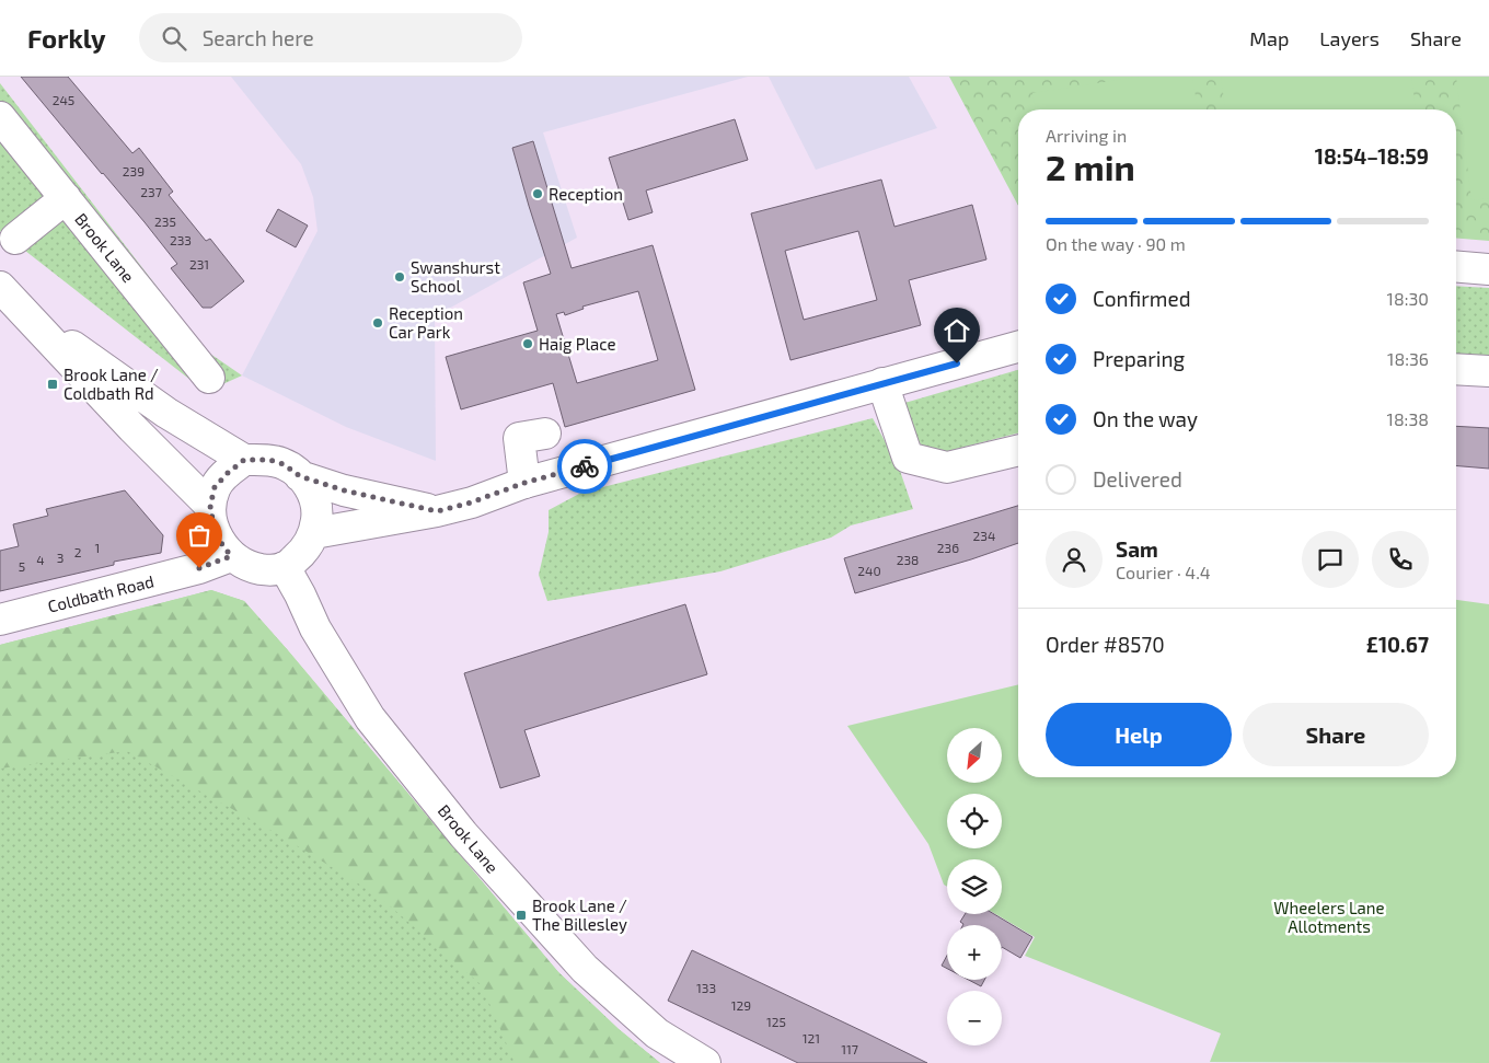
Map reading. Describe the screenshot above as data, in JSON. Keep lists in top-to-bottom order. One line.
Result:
{"streets":{"main road":["Brook Lane","Coldbath Road"]},"crossings":[["Brook Lane","Coldbath Road"]],"parks":["Wheelers Lane Allotments"],"places":{"other":["Reception","Swanshurst School","Reception Car Park","Haig Place"],"transit":["Brook Lane / Coldbath Rd","Brook Lane / The Billesley"]},"house_numbers":["245","239","237","235","233","231","234","1","236","2","3","4","238","5","240","133","129","125","121","117"],"north":"bottom left","page":{"header":"Forkly","search":"Search here","nav":["Map","Layers","Share"],"heading":["2 min","Arriving in","18:54–18:59"],"panel":["Sam","Courier · 4.4","Order #8570","£10.67"],"bar":"On the way · 90 m","list":[["Confirmed","18:30"],["Preparing","18:36"],["On the way","18:38"],"Delivered"],"buttons":["Help","Share"],"map_buttons":["+","−"]}}
